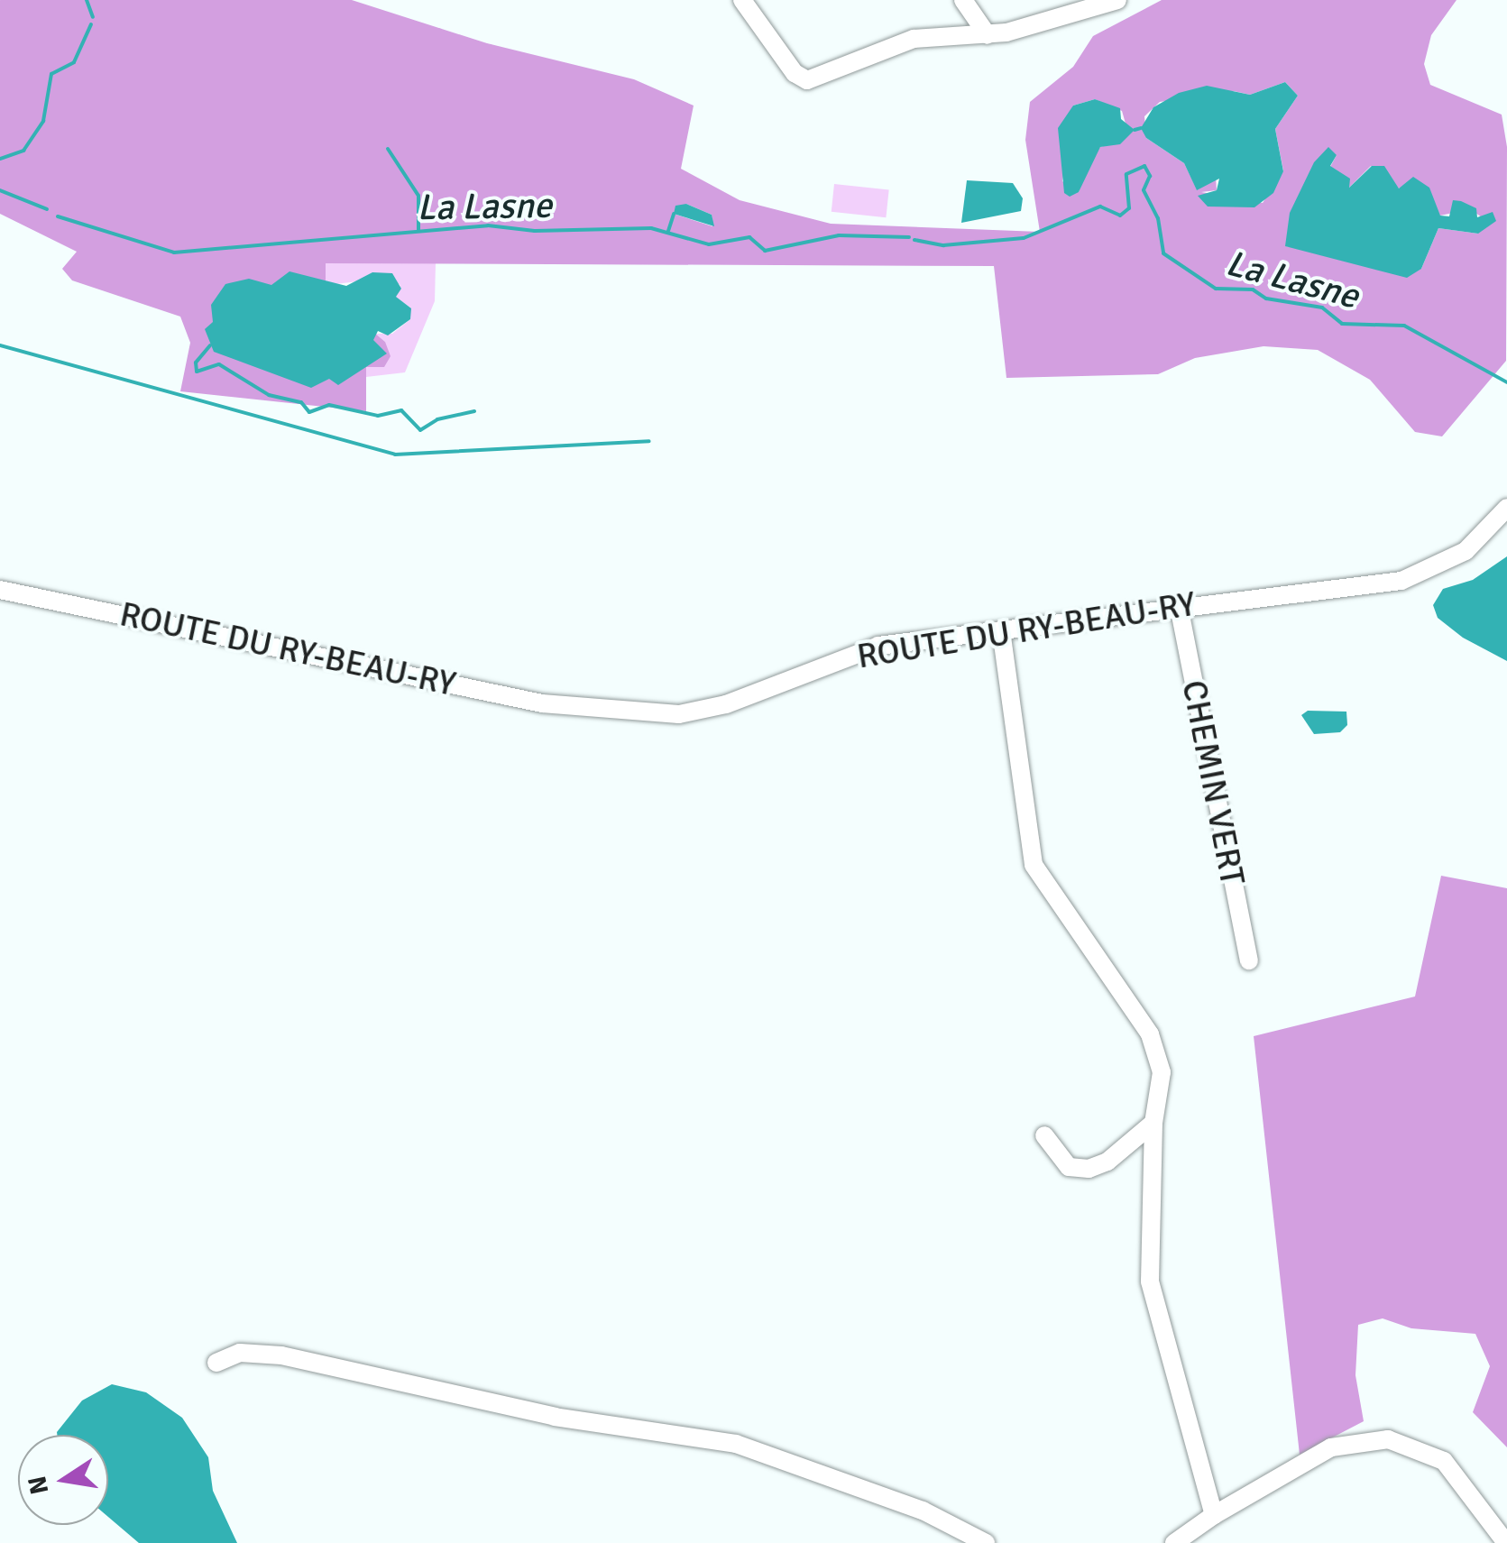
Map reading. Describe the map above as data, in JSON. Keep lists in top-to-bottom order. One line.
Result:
{"streets":{"street":["ROUTE DU RY-BEAU-RY","CHEMIN VERT"]},"crossings":[["ROUTE DU RY-BEAU-RY","CHEMIN VERT"]],"water":["La Lasne"],"north":"left"}
